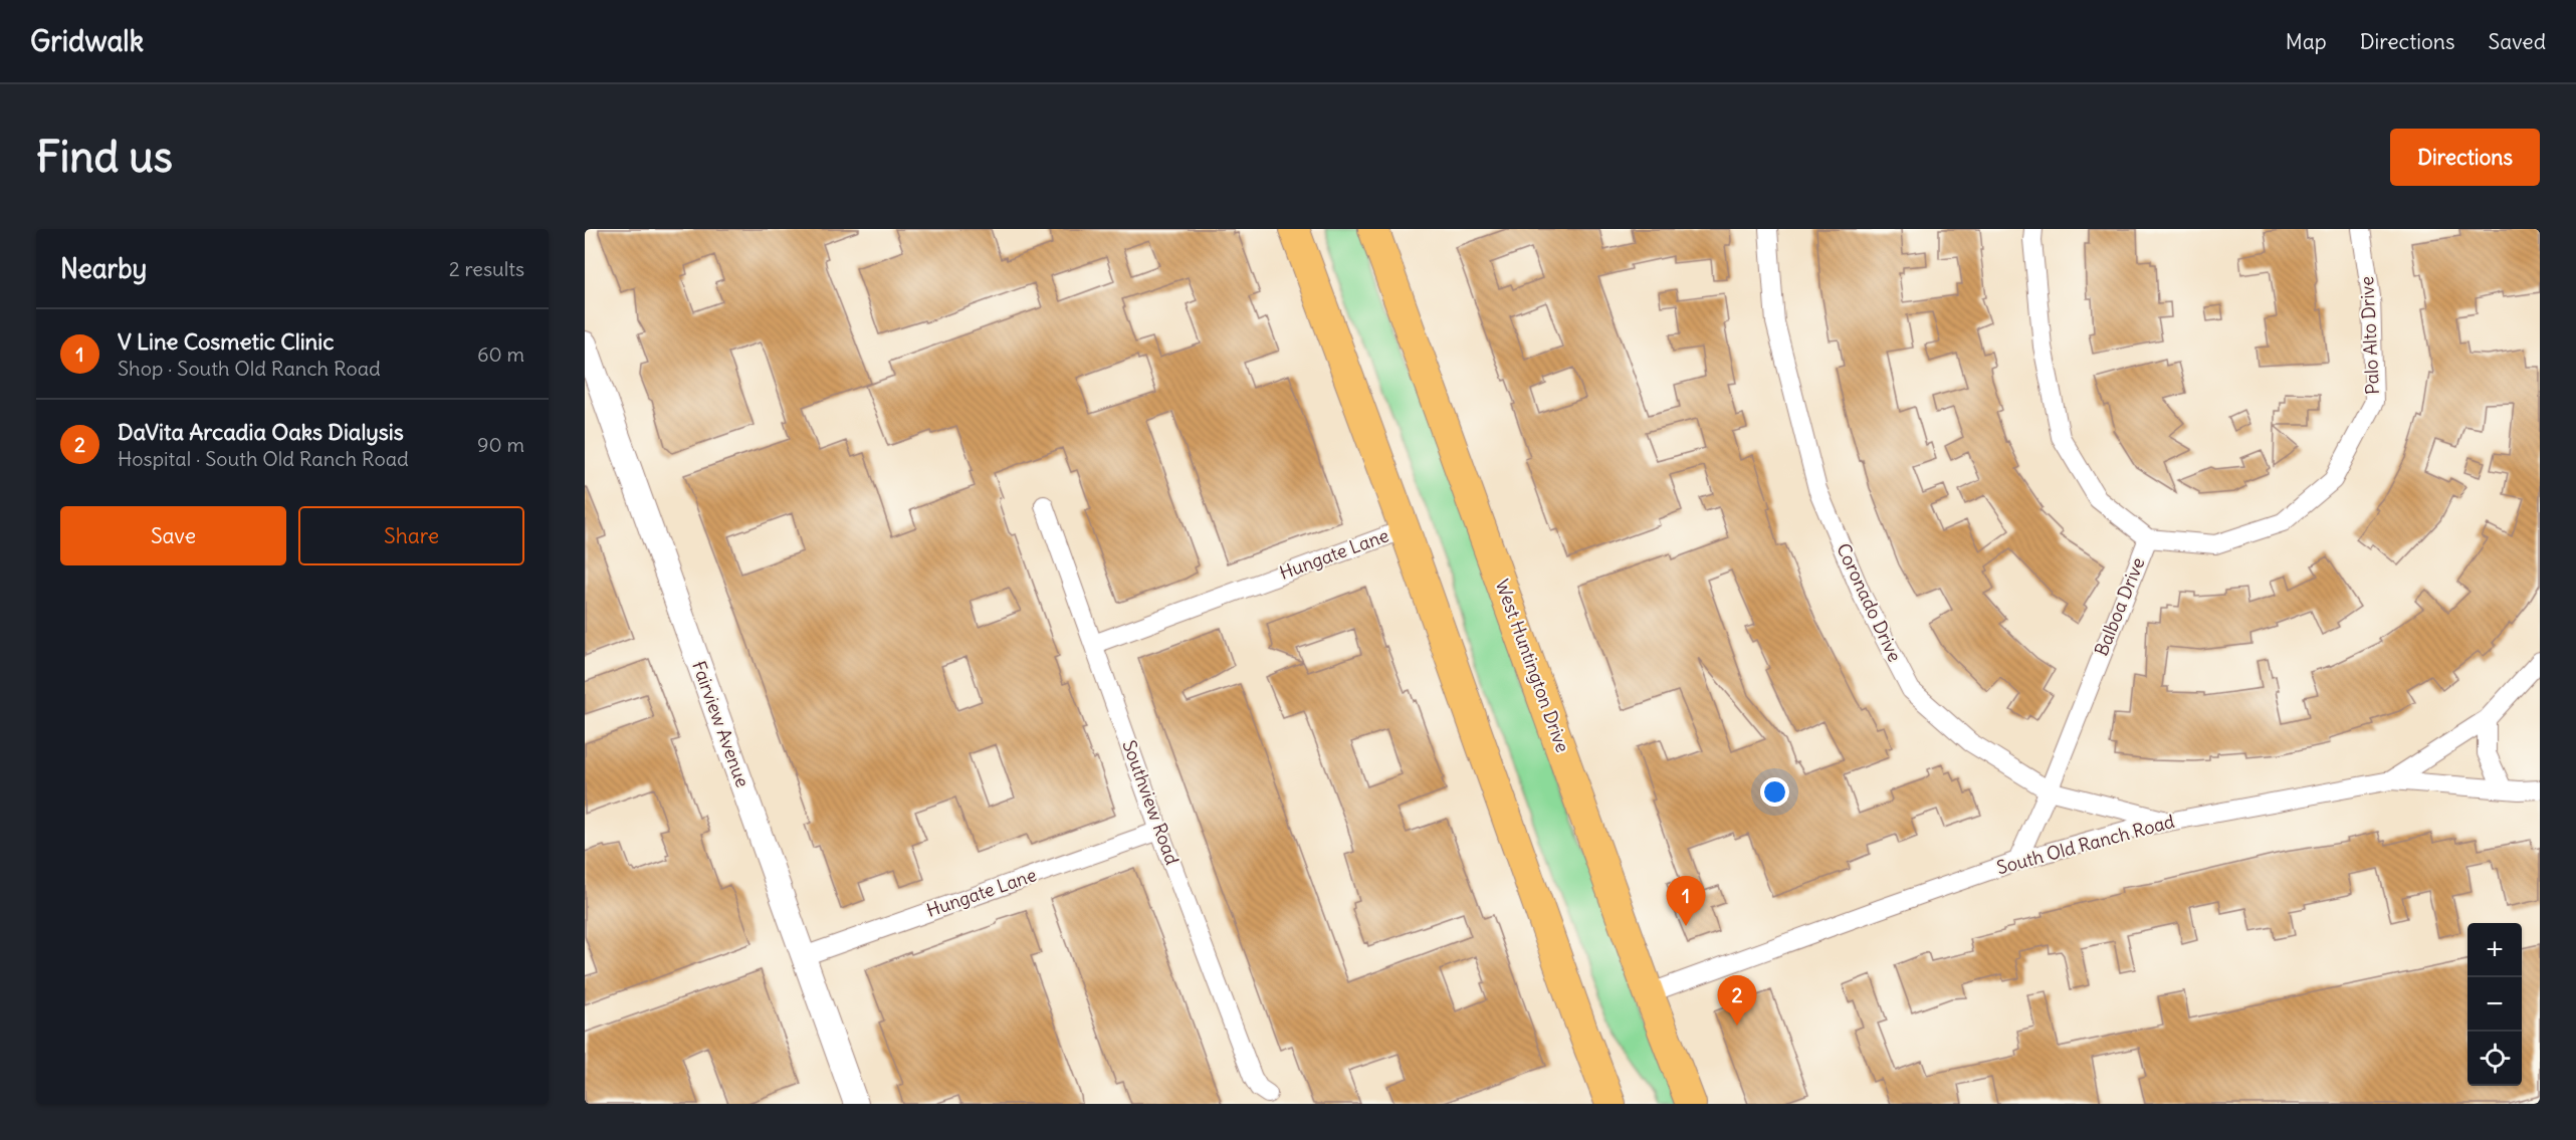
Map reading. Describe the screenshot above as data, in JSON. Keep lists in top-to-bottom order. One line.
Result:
{"streets":{"main road":["West Huntington Drive"],"street":["Palo Alto Drive","Hungate Lane","Coronado Drive","Balboa Drive","Fairview Avenue","Southview Road","South Old Ranch Road"]},"crossings":[["Palo Alto Drive","Balboa Drive"],["Hungate Lane","Fairview Avenue"],["Hungate Lane","Southview Road"],["Coronado Drive","Balboa Drive"],["Coronado Drive","South Old Ranch Road"],["Balboa Drive","South Old Ranch Road"],["West Huntington Drive","South Old Ranch Road"]],"page":{"header":"Gridwalk","nav":["Map","Directions","Saved"],"buttons":["Directions",["Save","Share"]],"title":"Find us","heading":["Nearby","2 results"],"list":[{"mark":"1","name":"V Line Cosmetic Clinic","note":"Shop · South Old Ranch Road","value":"60 m"},{"mark":"2","name":"DaVita Arcadia Oaks Dialysis","note":"Hospital · South Old Ranch Road","value":"90 m"}],"pins":["1","2"],"map_buttons":["+","−"]}}
